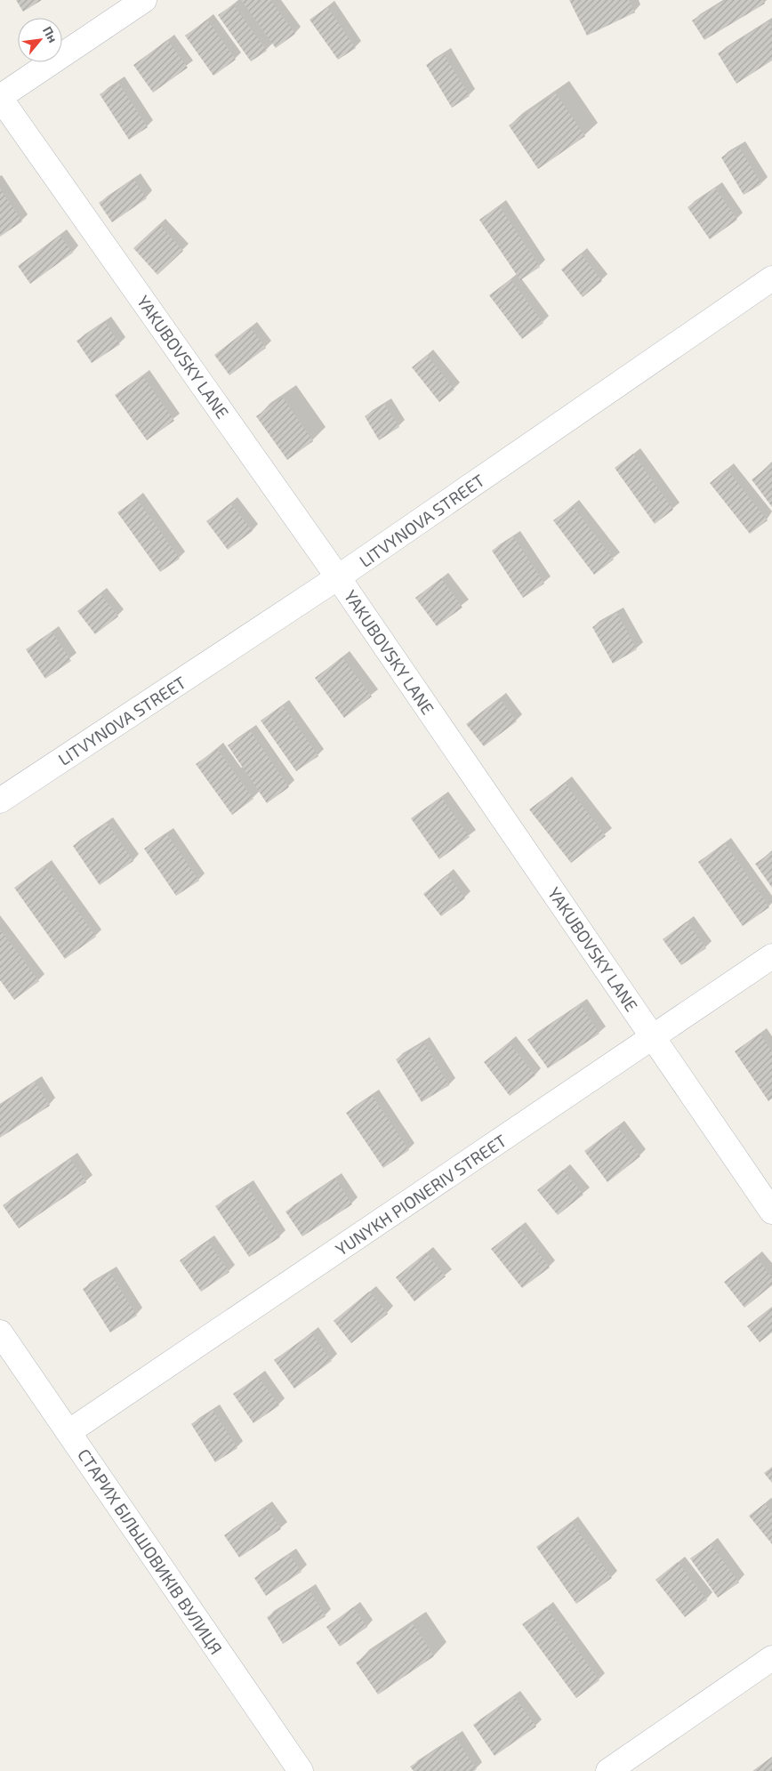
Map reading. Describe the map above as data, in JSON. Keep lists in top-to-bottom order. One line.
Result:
{"streets":{"street":["YAKUBOVSKY LANE","LITVYNOVA STREET","YUNYKH PIONERIV STREET","СТАРИХ БІЛЬШОВИКІВ ВУЛИЦЯ"]},"crossings":[["YAKUBOVSKY LANE","LITVYNOVA STREET"],["YAKUBOVSKY LANE","YUNYKH PIONERIV STREET"],["YUNYKH PIONERIV STREET","СТАРИХ БІЛЬШОВИКІВ ВУЛИЦЯ"]],"north":"top right"}
